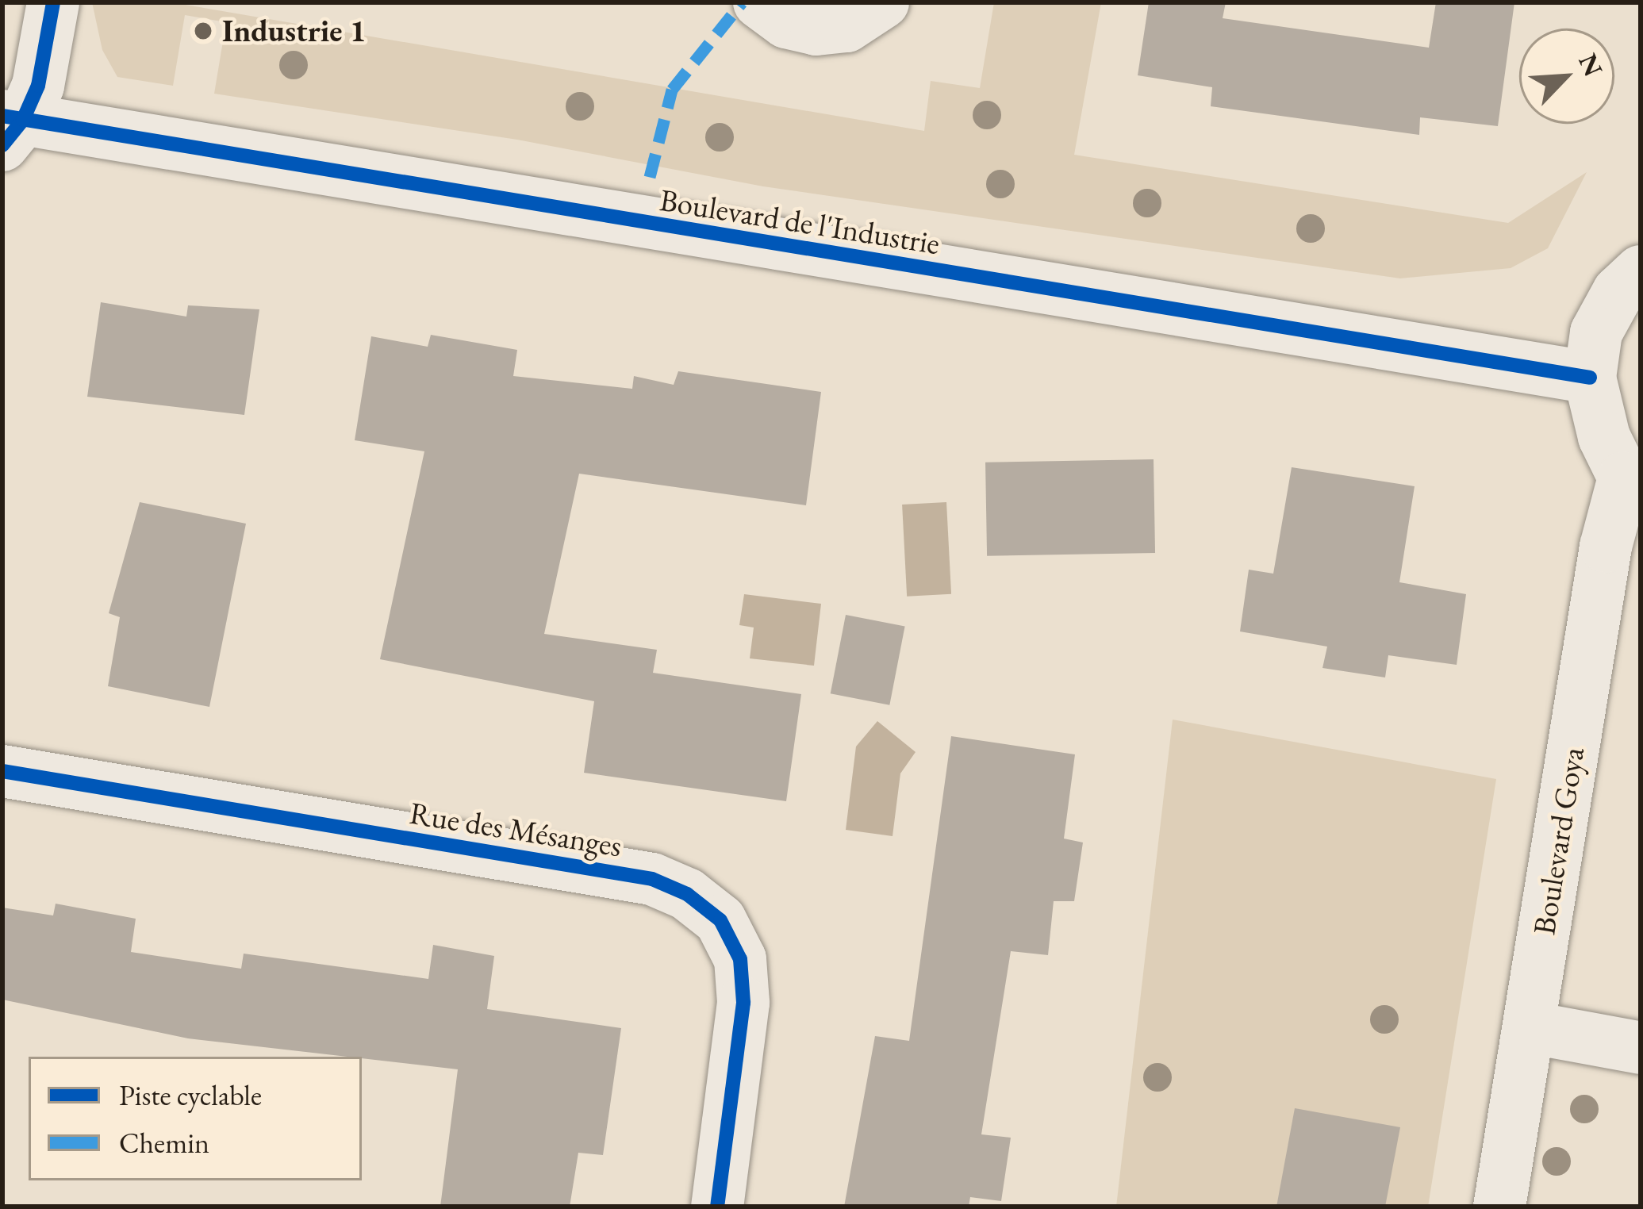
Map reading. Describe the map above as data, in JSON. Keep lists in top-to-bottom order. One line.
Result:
{"streets":{"street":["Boulevard de l'Industrie","Rue des Mésanges","Boulevard Goya"]},"places":["Industrie 1"],"legend":["Piste cyclable","Chemin"],"north":"top right"}
